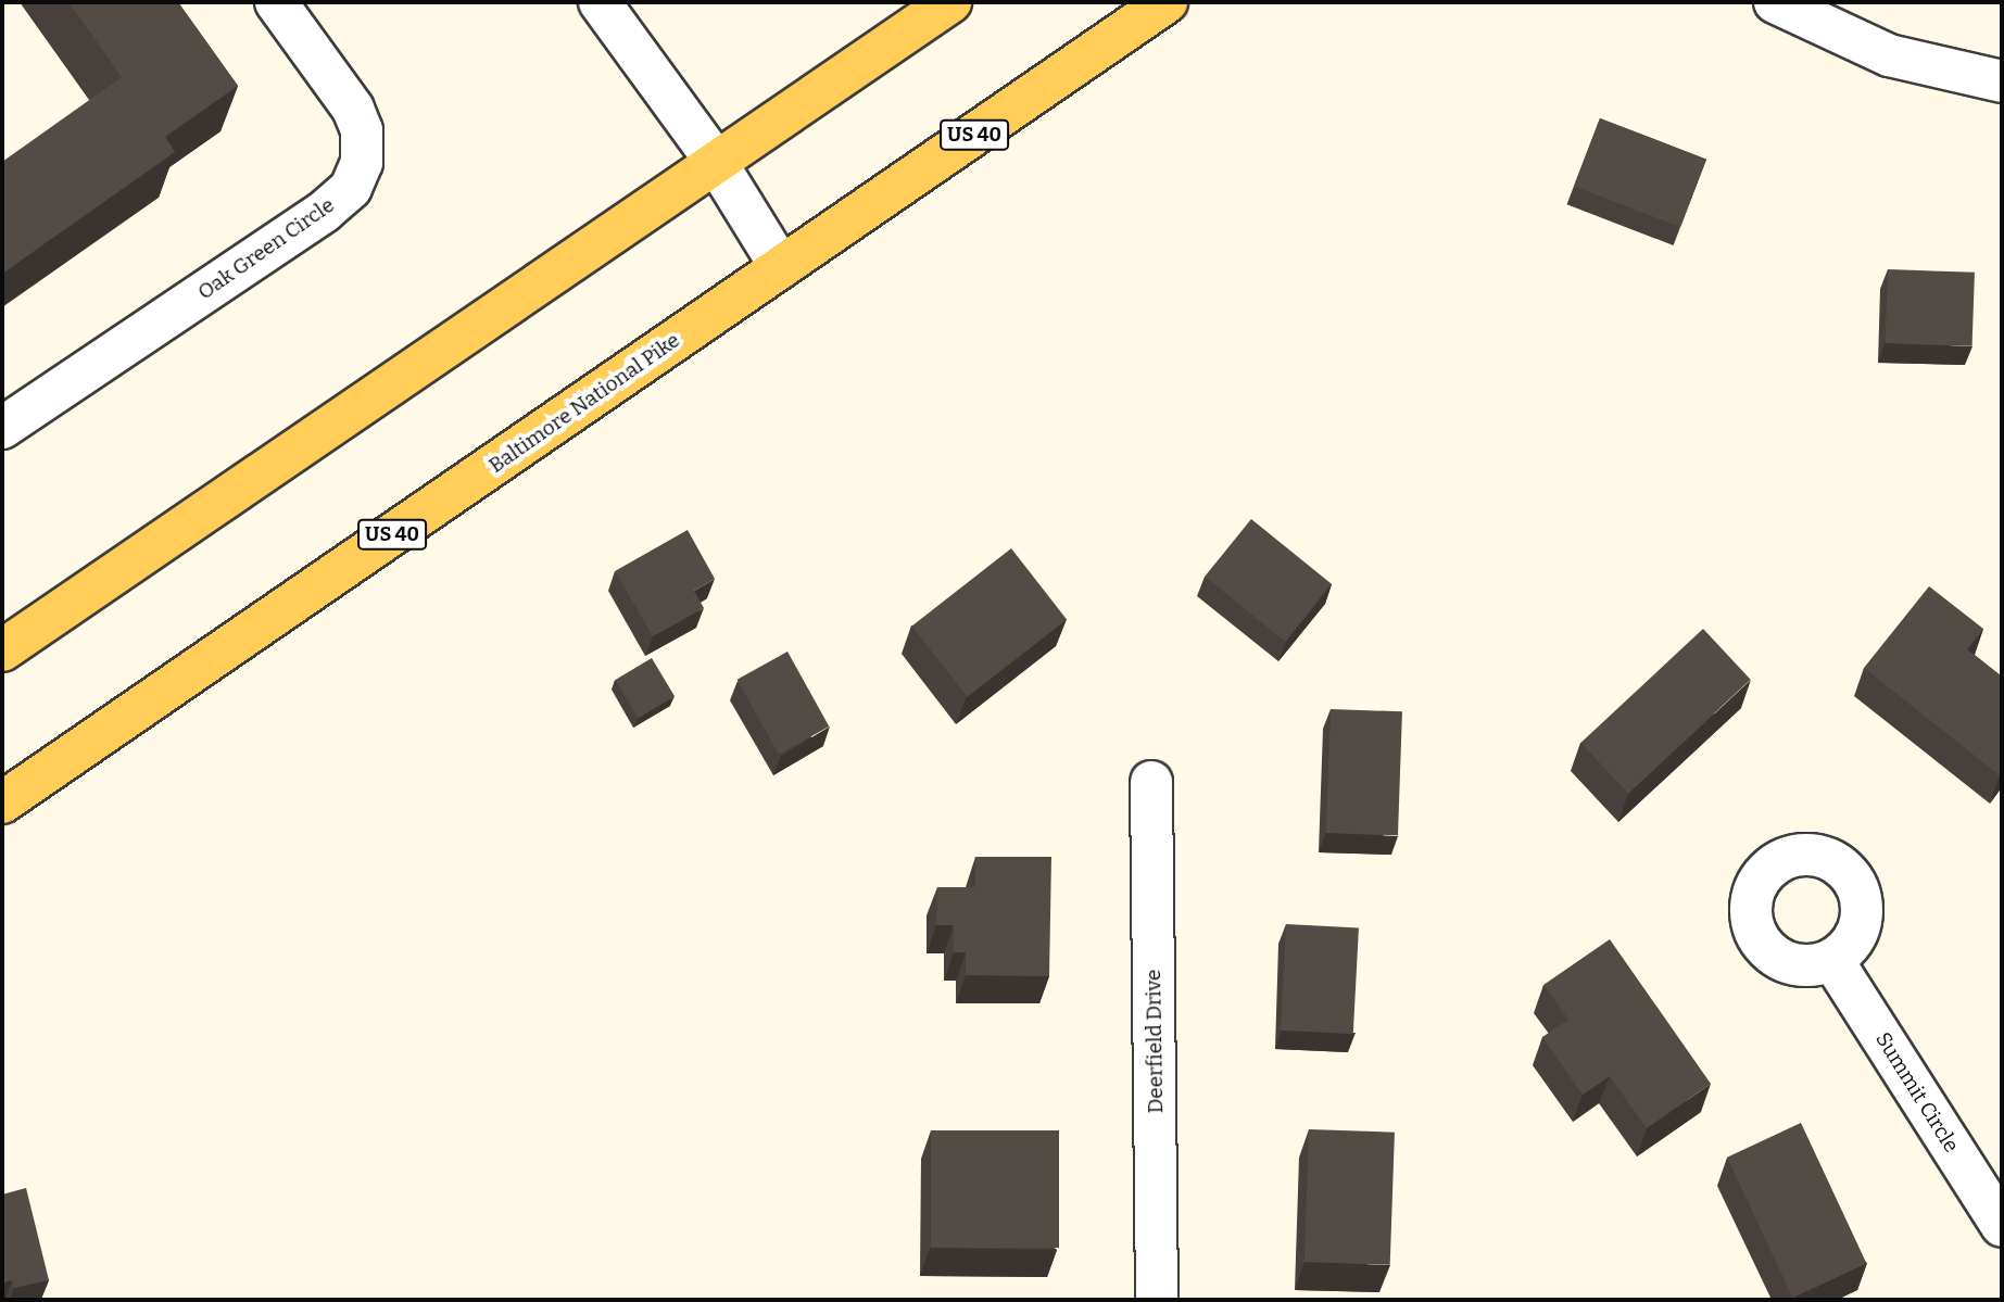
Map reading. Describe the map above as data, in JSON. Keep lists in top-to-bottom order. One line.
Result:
{"streets":{"main road":["US 40","Baltimore National Pike"],"street":["Oak Green Circle","Deerfield Drive","Summit Circle"]}}
